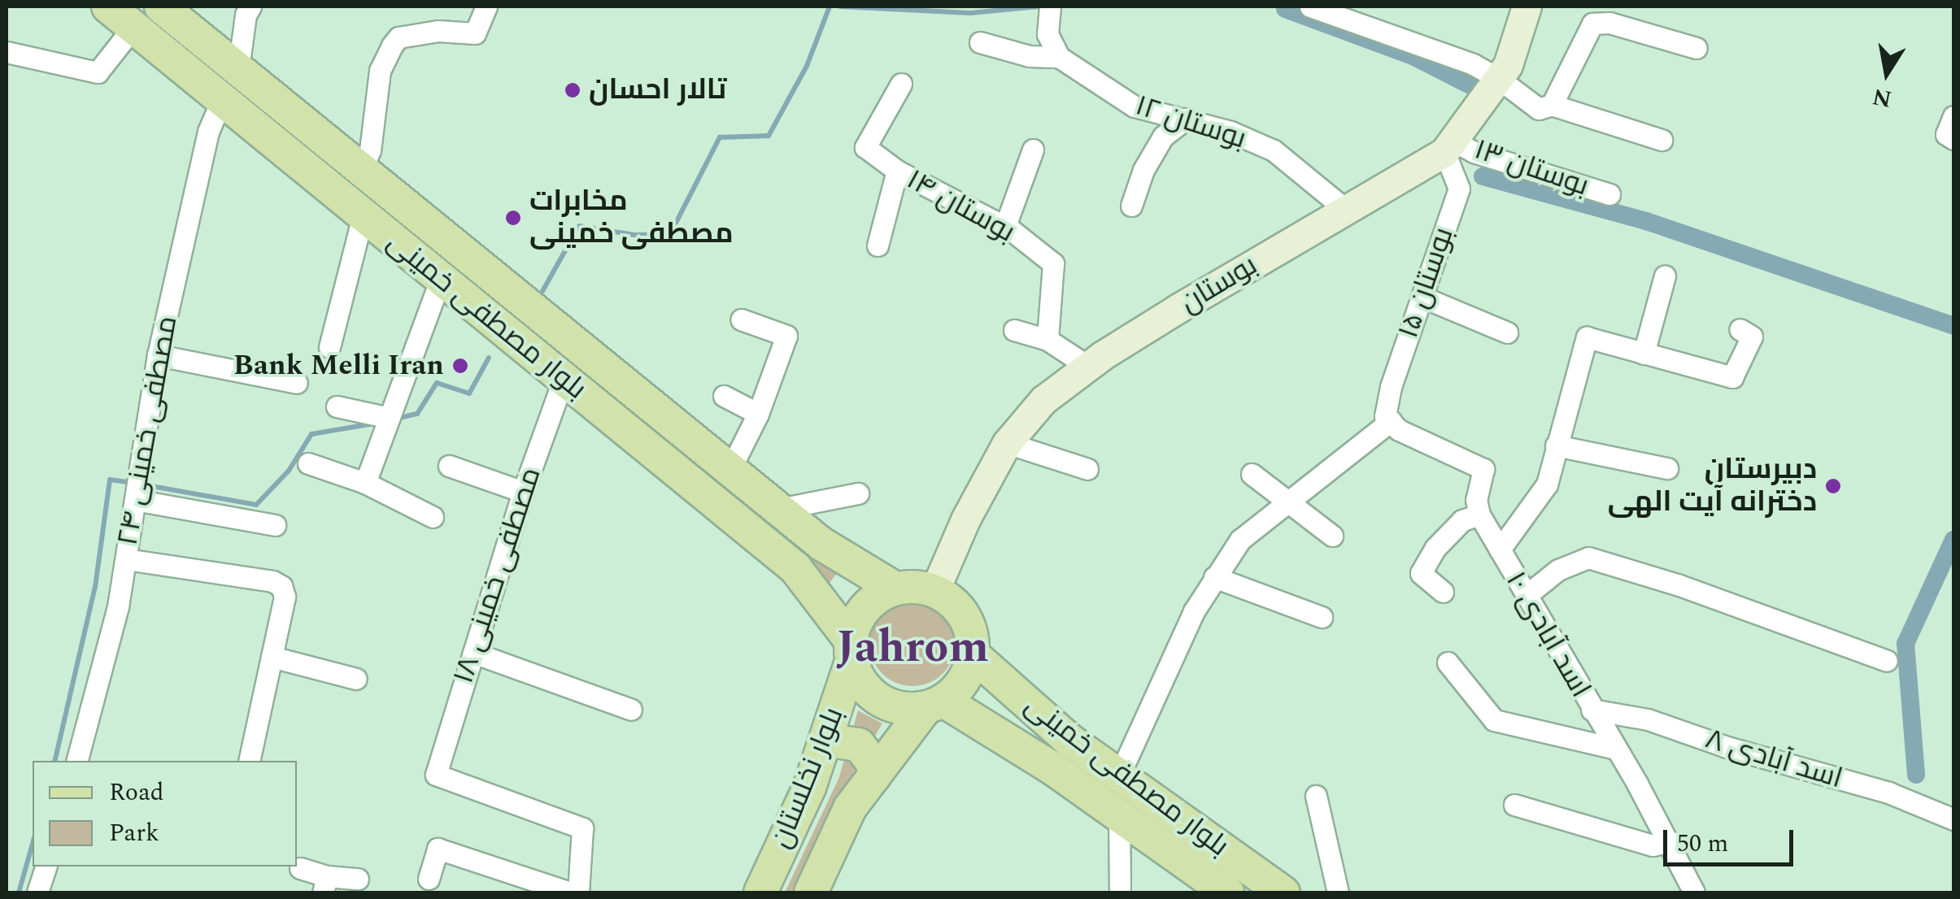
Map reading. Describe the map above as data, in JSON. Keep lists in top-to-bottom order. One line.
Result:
{"streets":{"main road":["بوستان","بلوار مصطفی خمینی","بلوار نخلستان"],"street":["۱۲ بوستان","بوستان ۱۳","بوستان ۱۴","بوستان ۱۵","مصطفی خمینی ۲۴","مصطفی خمینی ۱۸","اسد آبادی ۱۰","اسد آبادی ۸"]},"crossings":[["۱۲ بوستان","بوستان"],["بوستان ۱۳","بوستان ۱۵"],["بوستان ۱۳","بوستان"],["بوستان ۱۵","بوستان"],["بوستان","بلوار مصطفی خمینی"],["بوستان","بلوار نخلستان"],["بلوار مصطفی خمینی","مصطفی خمینی ۲۴"],["بلوار مصطفی خمینی","مصطفی خمینی ۱۸"],["بلوار مصطفی خمینی","بلوار نخلستان"],["اسد آبادی ۱۰","اسد آبادی ۸"]],"districts":["Jahrom"],"places":["تالار احسان","مخابرات مصطفی خمینی","Bank Melli Iran","دبیرستان دخترانه آیت الهی"],"legend":["Road","Park"],"scale_bar":"50 m","north":"bottom"}
